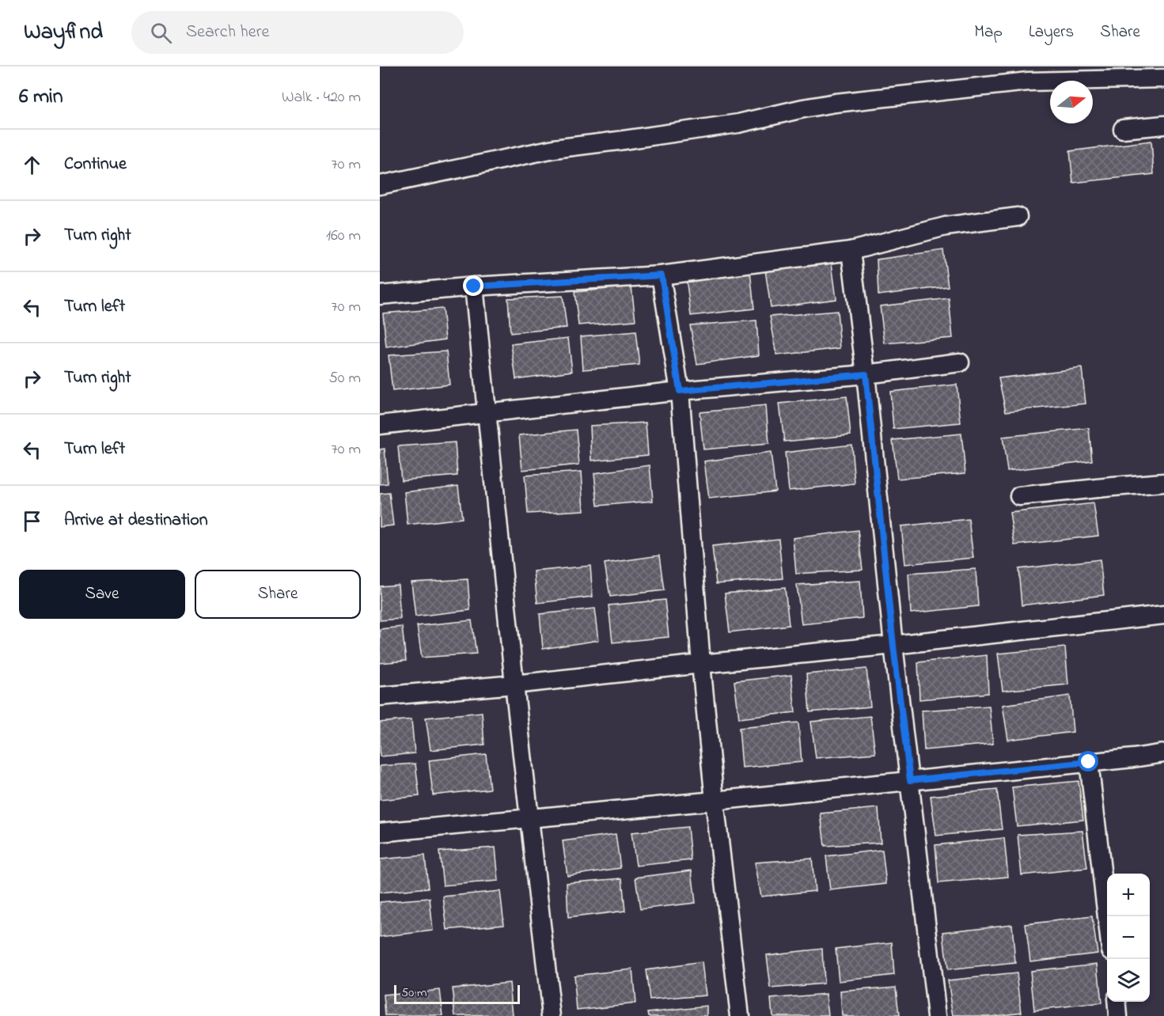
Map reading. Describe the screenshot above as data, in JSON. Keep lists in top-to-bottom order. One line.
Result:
{"scale_bar":"50 m","north":"right","page":{"header":"Wayfind","search":"Search here","nav":["Map","Layers","Share"],"heading":["6 min","Walk · 420 m"],"list":[["Continue","70 m"],["Turn right","160 m"],["Turn left","70 m"],["Turn right","50 m"],["Turn left","70 m"],"Arrive at destination"],"buttons":["Save","Share"],"map_buttons":["+","−"],"scale":"50 m"}}
